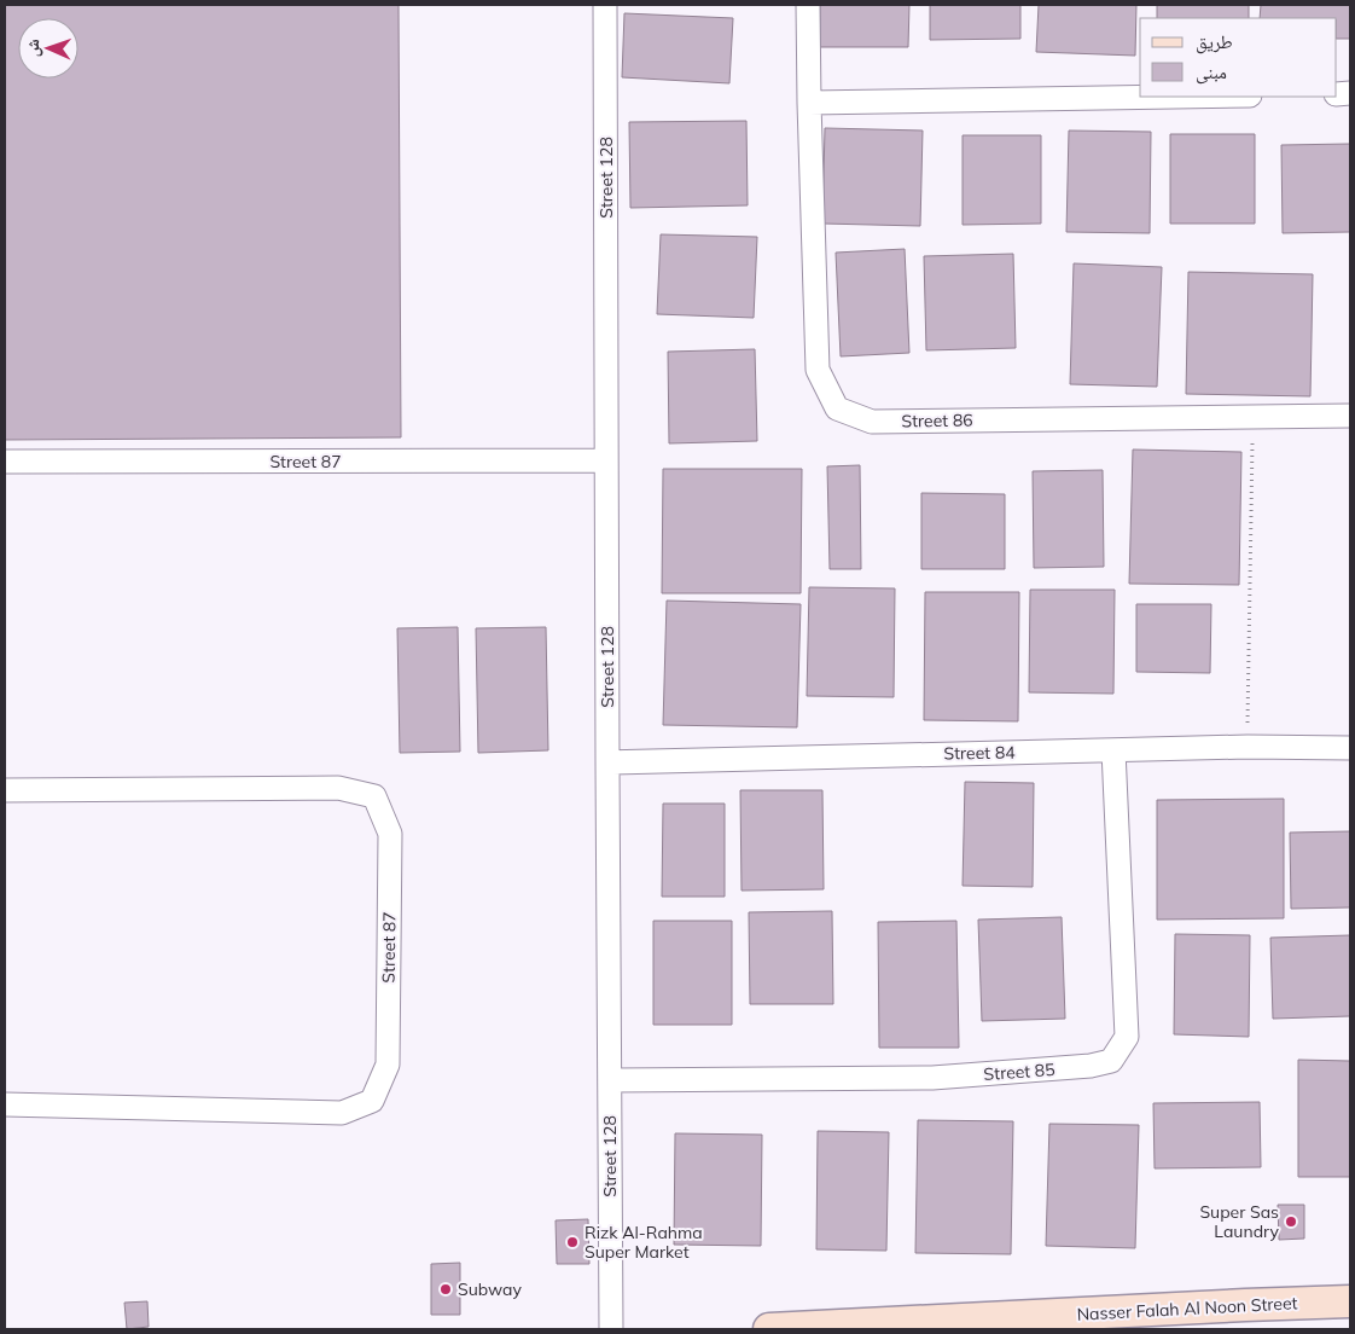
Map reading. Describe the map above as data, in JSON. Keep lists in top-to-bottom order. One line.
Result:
{"streets":{"street":["Street 128","Street 86","Street 87","Street 84","Street 85","Nasser Falah Al Noon Street"]},"crossings":[["Street 128","Street 87"],["Street 128","Street 84"],["Street 128","Street 85"],["Street 84","Street 85"]],"places":["Super Sas Laundry","Rizk Al-Rahma Super Market","Subway"],"legend":["طريق","مبنى"],"north":"left"}
